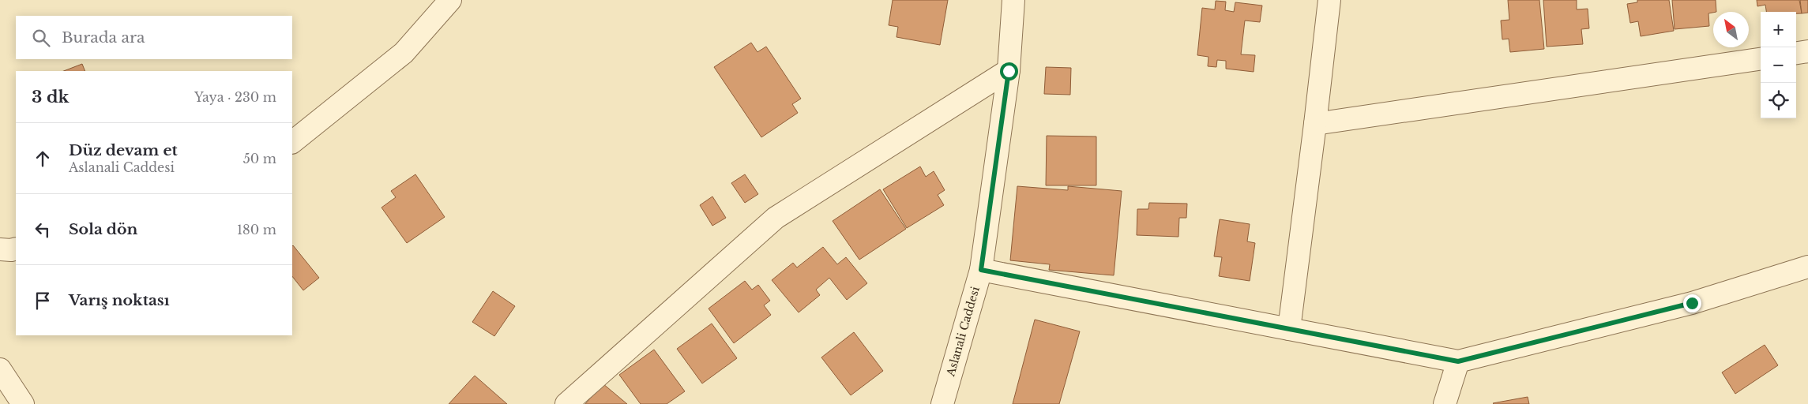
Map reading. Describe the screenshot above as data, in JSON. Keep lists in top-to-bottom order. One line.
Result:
{"streets":{"street":["Aslanali Caddesi"]},"north":"top left","page":{"map_buttons":["+","−"],"search":"Burada ara","heading":["3 dk","Yaya · 230 m"],"list":[["Düz devam et","Aslanali Caddesi","50 m"],["Sola dön","180 m"],"Varış noktası"]}}
